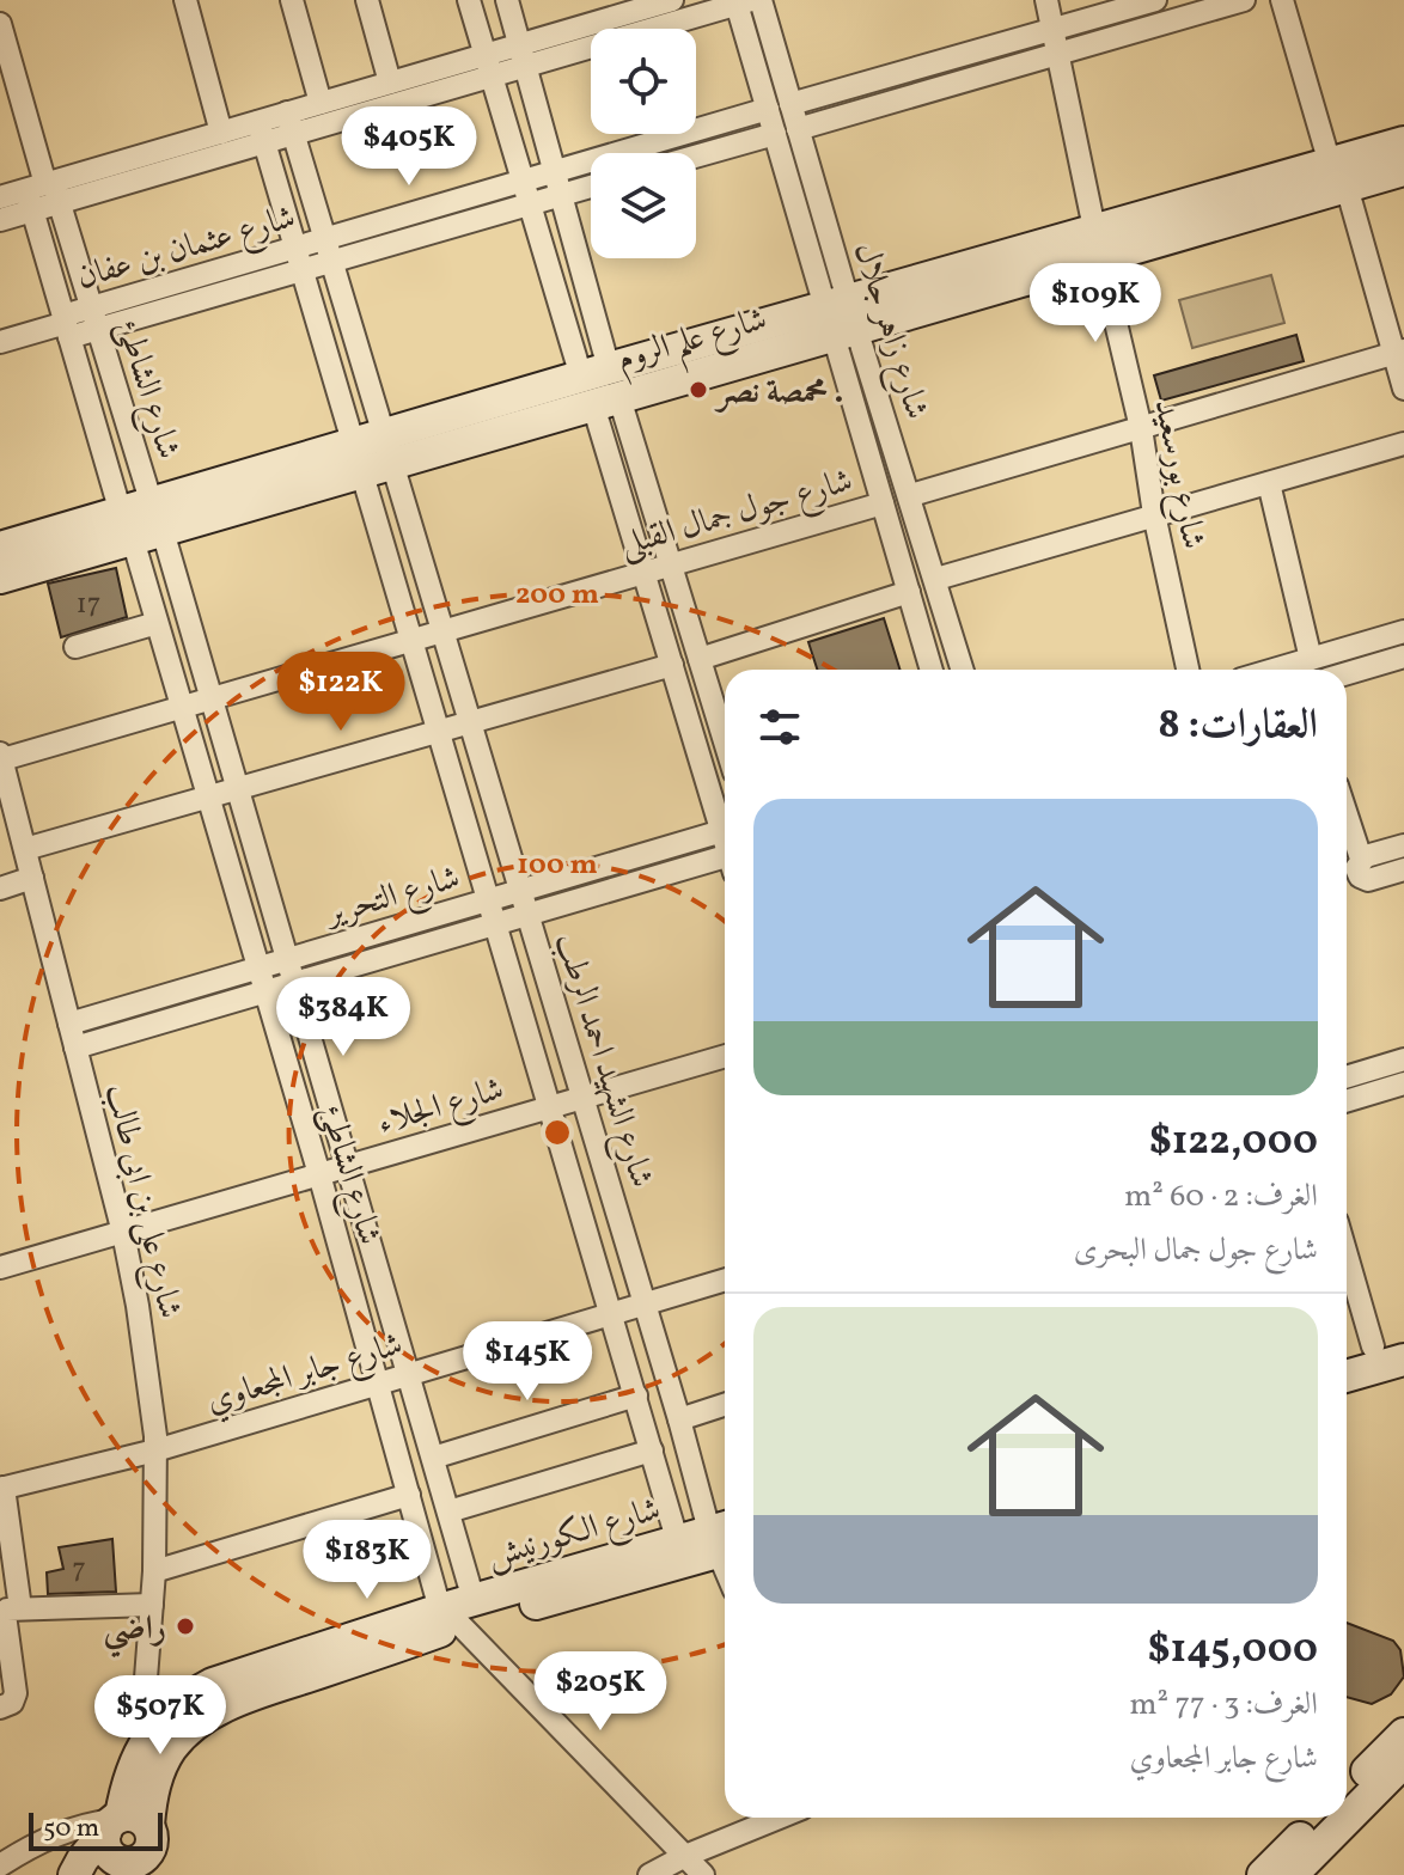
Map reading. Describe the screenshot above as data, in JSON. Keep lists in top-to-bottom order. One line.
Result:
{"streets":{"street":["شارع عثمان بن عفان","شارع زاهر جلال","شارع علم الروم","شارع الشاطئ","شارع بورسعيد","شارع جول جمال القبلى","شارع التحرير","شارع الشهيد احمد الرطب","شارع الجلاء","شارع على بن ابى طالب","شارع جابر المجعاوي","شارع الكورنيش"]},"crossings":[["شارع عثمان بن عفان","شارع زاهر جلال"],["شارع عثمان بن عفان","شارع الشاطئ"],["شارع عثمان بن عفان","شارع الشهيد احمد الرطب"],["شارع زاهر جلال","شارع علم الروم"],["شارع زاهر جلال","شارع جول جمال القبلى"],["شارع علم الروم","شارع الشاطئ"],["شارع علم الروم","شارع بورسعيد"],["شارع علم الروم","شارع الشهيد احمد الرطب"],["شارع الشاطئ","شارع جول جمال القبلى"],["شارع الشاطئ","شارع التحرير"],["شارع الشاطئ","شارع الجلاء"],["شارع الشاطئ","شارع جابر المجعاوي"],["شارع الشاطئ","شارع الكورنيش"],["شارع جول جمال القبلى","شارع الشهيد احمد الرطب"],["شارع جول جمال القبلى","شارع على بن ابى طالب"],["شارع التحرير","شارع الشهيد احمد الرطب"],["شارع التحرير","شارع على بن ابى طالب"],["شارع الشهيد احمد الرطب","شارع الجلاء"],["شارع الشهيد احمد الرطب","شارع جابر المجعاوي"],["شارع الشهيد احمد الرطب","شارع الكورنيش"],["شارع الجلاء","شارع على بن ابى طالب"],["شارع على بن ابى طالب","شارع جابر المجعاوي"],["شارع على بن ابى طالب","شارع الكورنيش"]],"places":["محمصة نصر .","راضي"],"house_numbers":["17","7"],"scale_bar":"50 m","page":{"price":["$405K","$109K","$122K","$384K","$145K","$183K","$205K","$507K"],"heading":"العقارات: 8","list":[{"name":"$122,000","note":"الغرف: 2 · 60 m² · شارع جول جمال البحرى"},{"name":"$145,000","note":"الغرف: 3 · 77 m² · شارع جابر المجعاوي"}],"scale":"50 m"},"rings":["200 m","100 m"]}
